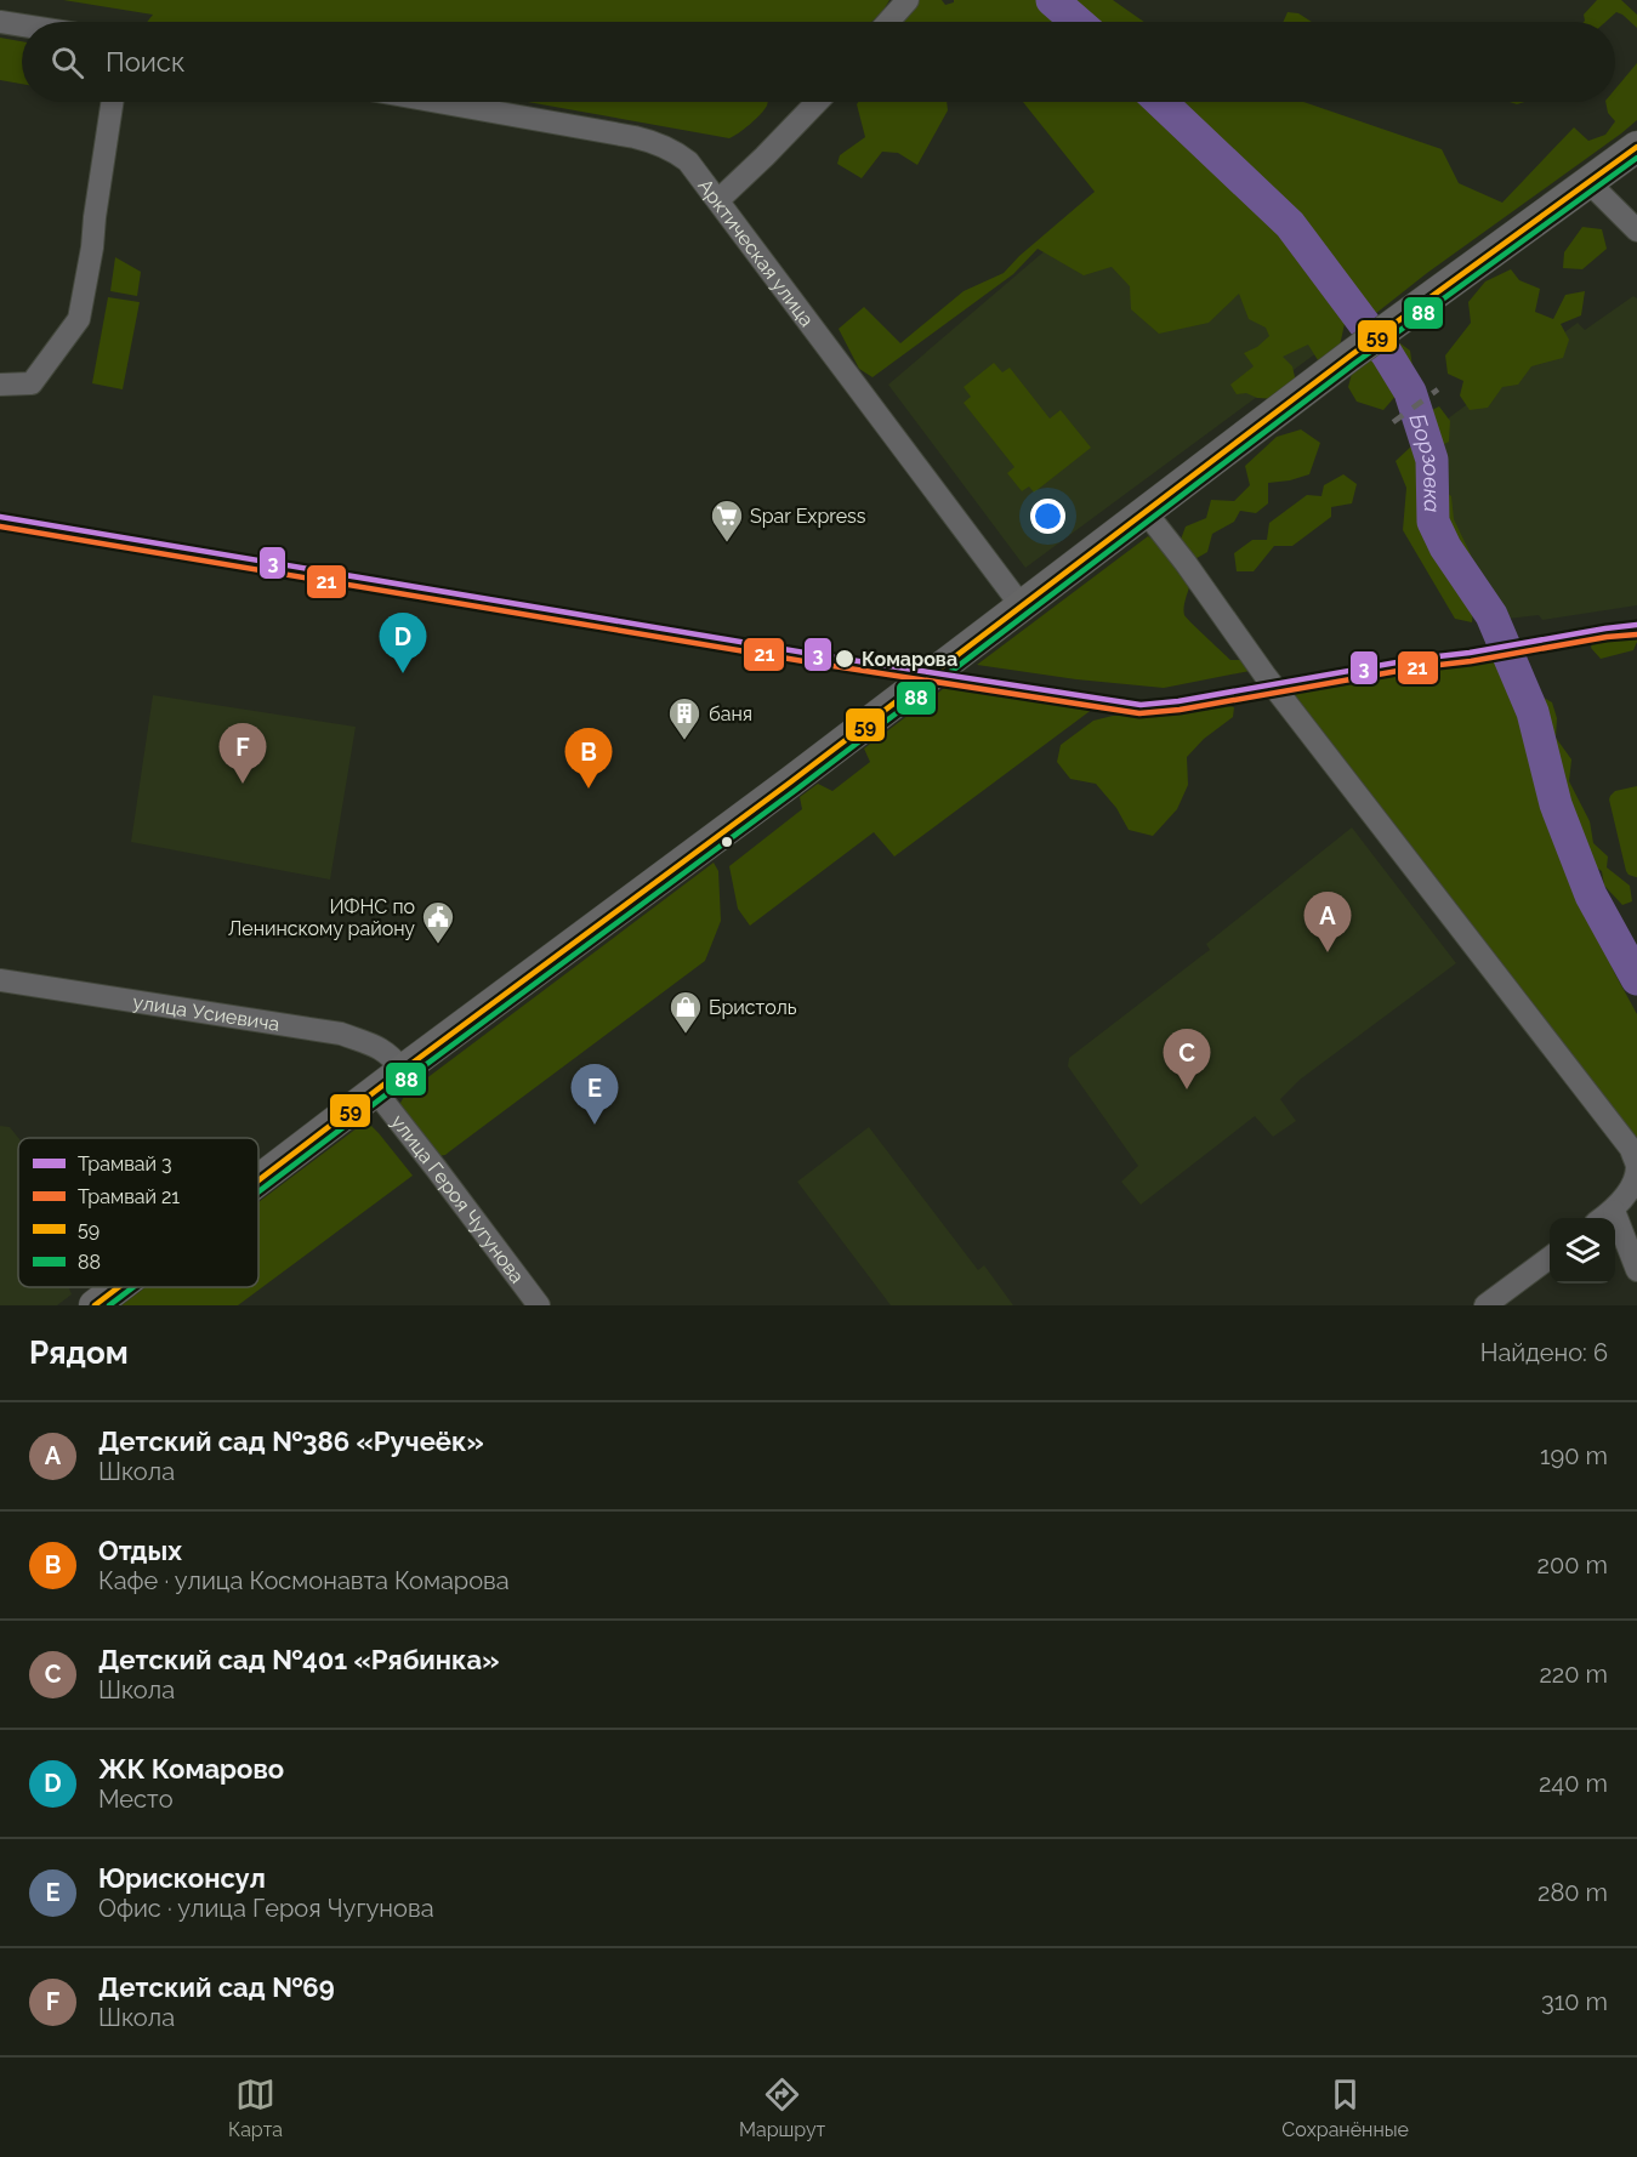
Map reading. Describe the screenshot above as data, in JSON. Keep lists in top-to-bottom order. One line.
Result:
{"streets":{"street":["Арктическая улица","улица Усиевича","улица Героя Чугунова"]},"water":["Борзовка"],"places":{"supermarket":["Spar Express"],"other":["Комарова"],"building":["баня"],"public building":["ИФНС по Ленинскому району"],"shop":["Бристоль"]},"lines":["transit line 59","transit line 88","tram line 3","tram line 21"],"legend":["Трамвай 3","Трамвай 21","59","88"],"page":{"search":"Поиск","pins":["D","F","B","A","C","E"],"heading":["Рядом","Найдено: 6"],"list":[{"mark":"A","name":"Детский сад №386 «Ручеёк»","note":"Школа","value":"190 m"},{"mark":"B","name":"Отдых","note":"Кафе · улица Космонавта Комарова","value":"200 m"},{"mark":"C","name":"Детский сад №401 «Рябинка»","note":"Школа","value":"220 m"},{"mark":"D","name":"ЖК Комарово","note":"Место","value":"240 m"},{"mark":"E","name":"Юрисконсул","note":"Офис · улица Героя Чугунова","value":"280 m"},{"mark":"F","name":"Детский сад №69","note":"Школа","value":"310 m"}],"nav":["Карта","Маршрут","Сохранённые"]}}
